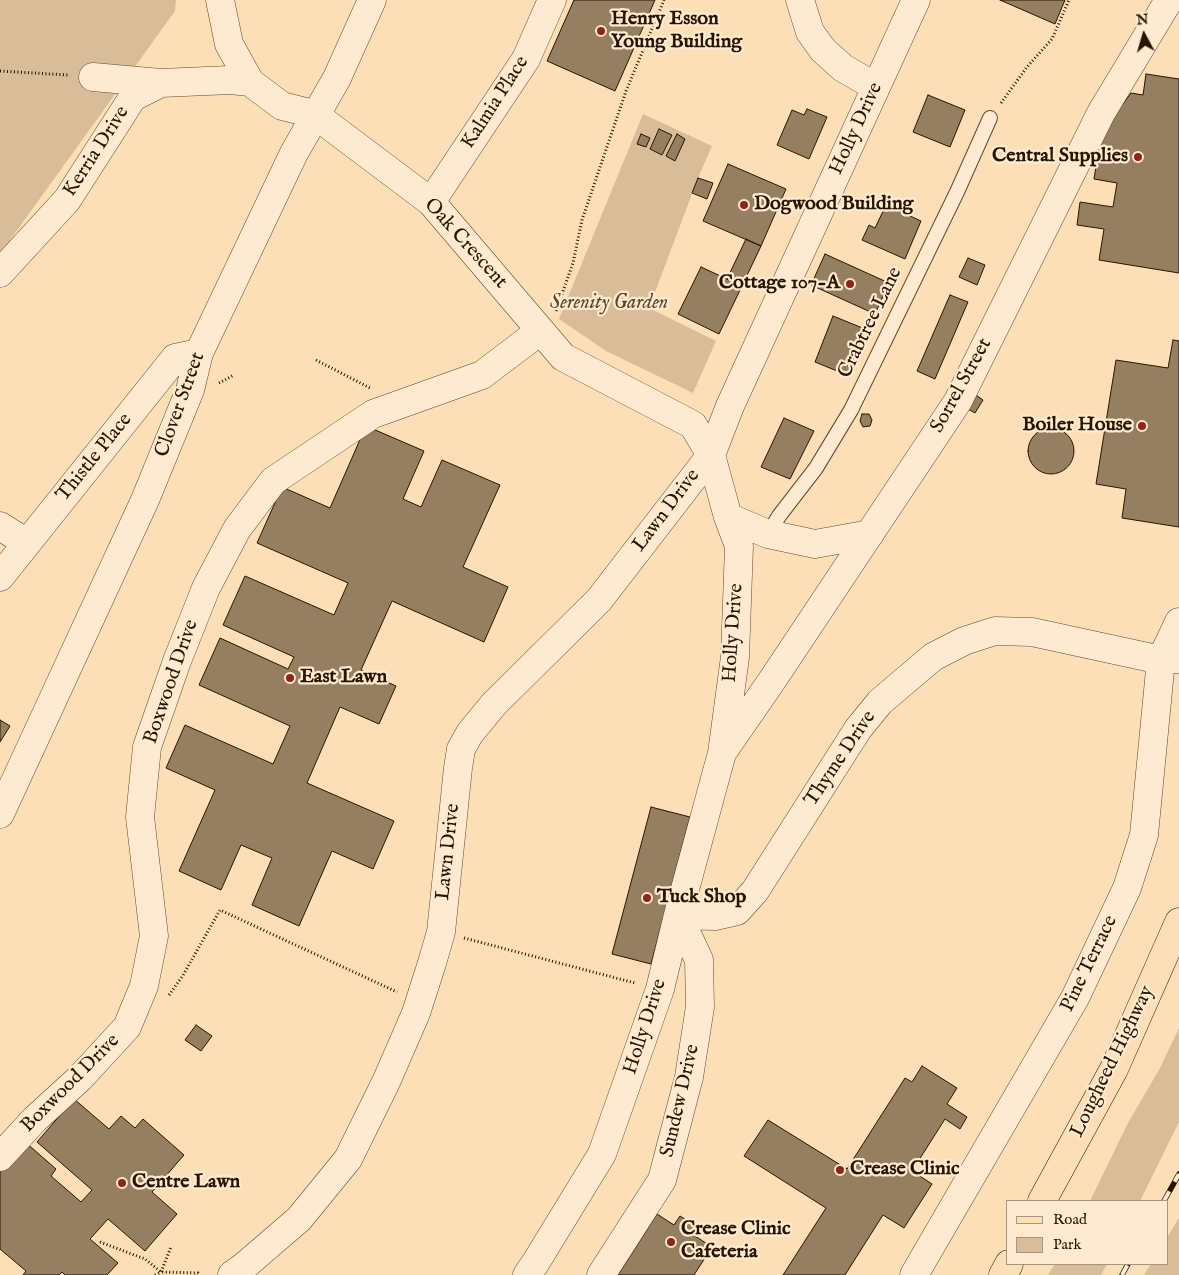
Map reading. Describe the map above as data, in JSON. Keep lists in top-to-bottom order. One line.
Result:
{"streets":{"main road":["Lougheed Highway"],"street":["Kalmia Place","Holly Drive","Kerria Drive","Oak Crescent","Sorrel Street","Clover Street","Thistle Place","Lawn Drive","Boxwood Drive","Thyme Drive","Pine Terrace","Sundew Drive"],"lane":["Crabtree Lane"]},"crossings":[["Kalmia Place","Oak Crescent"],["Holly Drive","Oak Crescent"],["Holly Drive","Sorrel Street"],["Holly Drive","Lawn Drive"],["Holly Drive","Thyme Drive"],["Holly Drive","Sundew Drive"],["Kerria Drive","Oak Crescent"],["Oak Crescent","Clover Street"],["Oak Crescent","Lawn Drive"],["Oak Crescent","Boxwood Drive"],["Clover Street","Thistle Place"],["Thyme Drive","Pine Terrace"],["Thyme Drive","Sundew Drive"]],"parks":["Serenity Garden"],"places":["Henry Esson Young Building","Central Supplies","Dogwood Building","Cottage 107-A","Boiler House","East Lawn","Tuck Shop","Crease Clinic","Centre Lawn","Crease Clinic Cafeteria"],"legend":["Road","Park"],"north":"top"}
